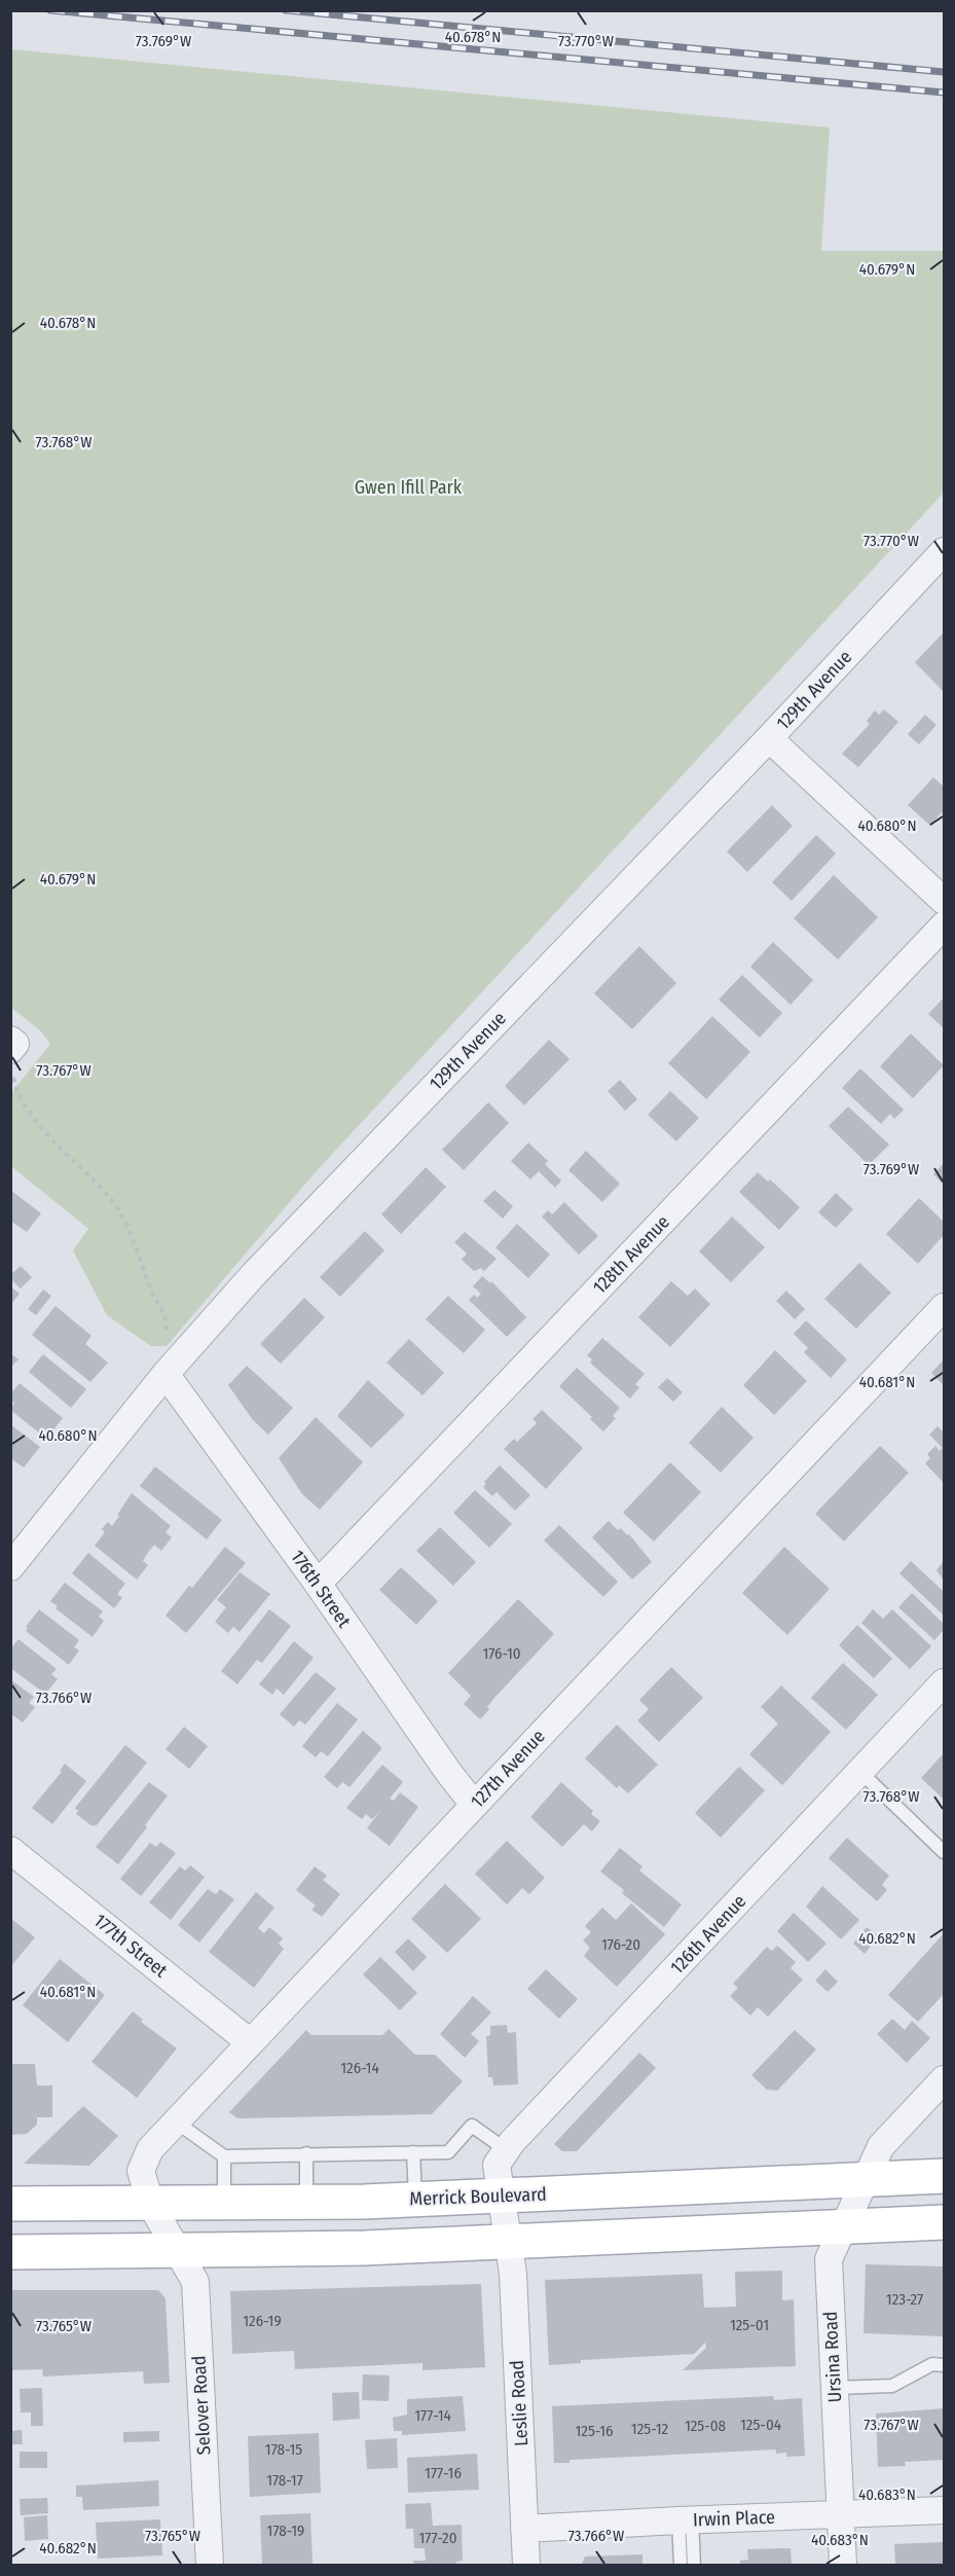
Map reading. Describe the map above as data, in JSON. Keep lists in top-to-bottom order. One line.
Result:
{"streets":{"main road":["Merrick Boulevard"],"street":["129th Avenue","128th Avenue","176th Street","127th Avenue","126th Avenue","177th Street","Ursina Road","Leslie Road","Selover Road","Irwin Place"]},"crossings":[["129th Avenue","176th Street"],["128th Avenue","176th Street"],["176th Street","127th Avenue"],["127th Avenue","177th Street"],["127th Avenue","Merrick Boulevard"],["127th Avenue","Selover Road"],["126th Avenue","Merrick Boulevard"],["126th Avenue","Leslie Road"],["Merrick Boulevard","Ursina Road"],["Merrick Boulevard","Leslie Road"],["Ursina Road","Irwin Place"],["Leslie Road","Irwin Place"]],"parks":["Gwen Ifill Park"],"house_numbers":["176-10","176-20","126-14","123-27","126-19","125-01","177-14","125-04","125-08","125-12","125-16","178-15","177-16","178-17","178-19","177-20"],"coordinates":["40.678°N","73.769°W","73.770°W","40.679°N","73.768°W","40.680°N","73.767°W","40.681°N","73.766°W","40.682°N","73.765°W","40.683°N"]}
